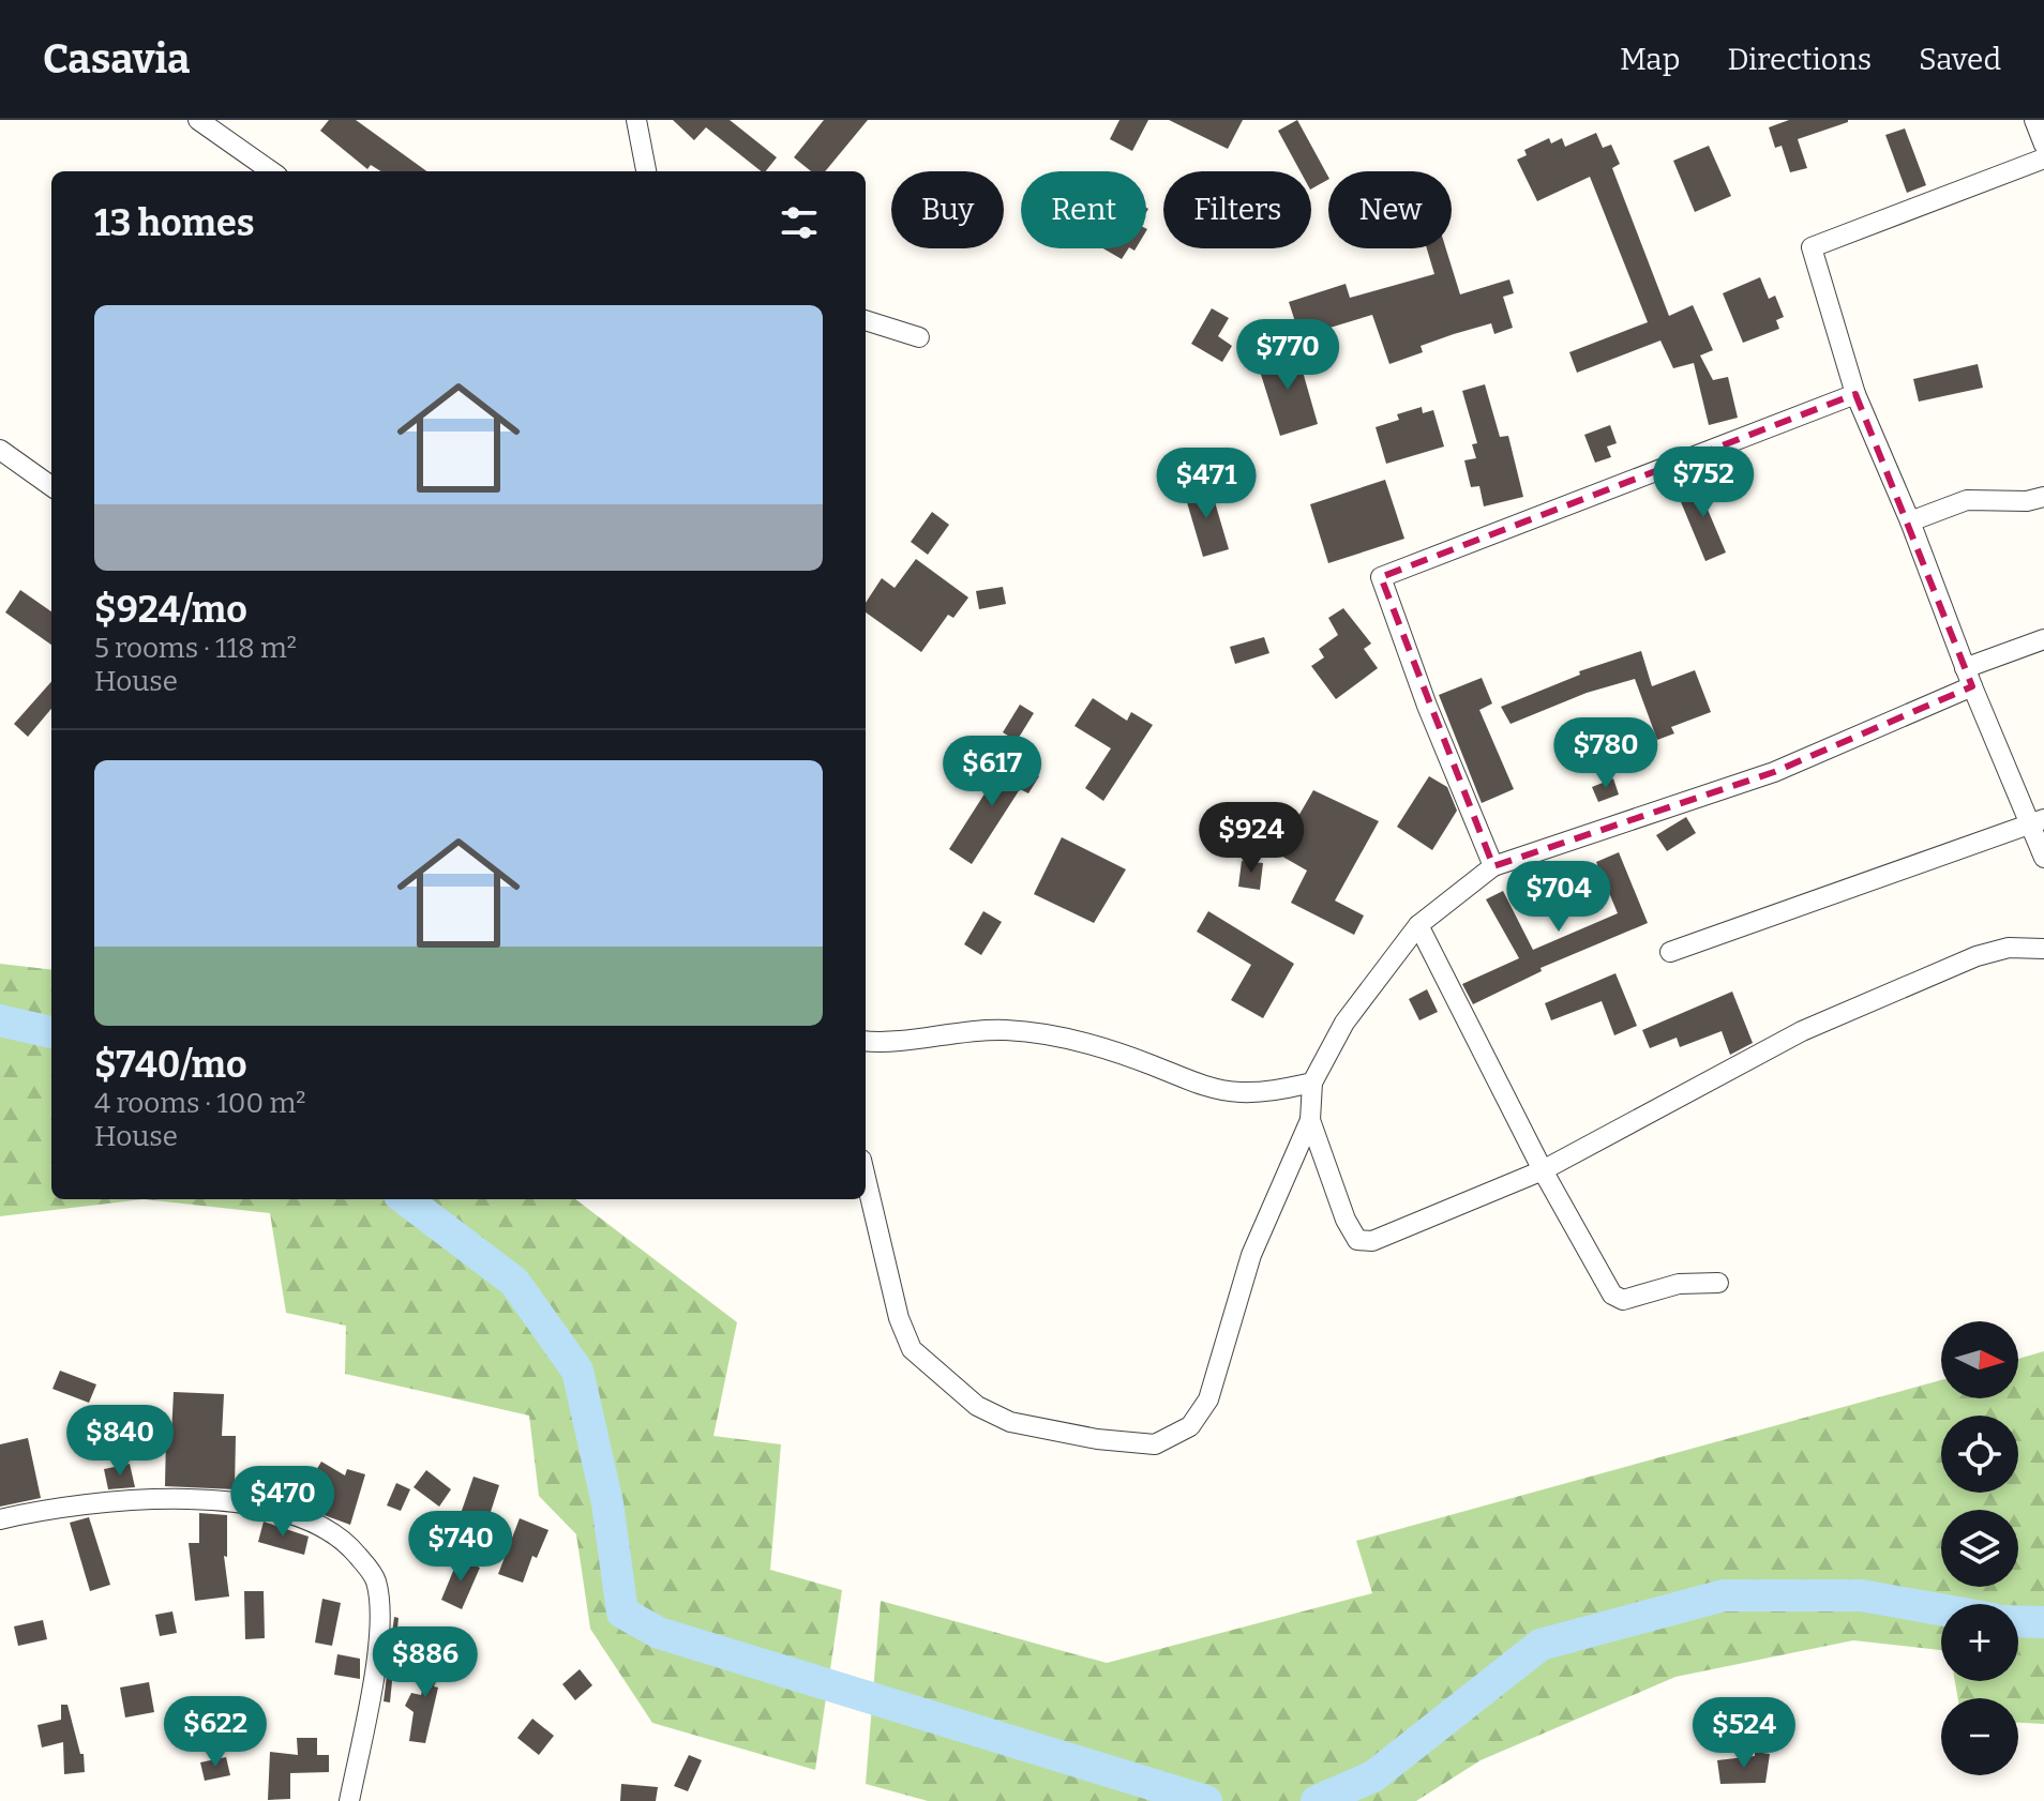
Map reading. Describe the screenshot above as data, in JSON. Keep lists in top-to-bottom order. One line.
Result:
{"north":"right","page":{"header":"Casavia","nav":["Map","Directions","Saved"],"chip":["Buy","Rent","Filters","New"],"heading":"13 homes","list":[{"name":"$924/mo","note":"5 rooms · 118 m² · House"},{"name":"$740/mo","note":"4 rooms · 100 m² · House"}],"price":["$770","$752","$471","$780","$617","$924","$704","$840","$470","$740","$886","$622","$524"],"map_buttons":["+","−"]}}
